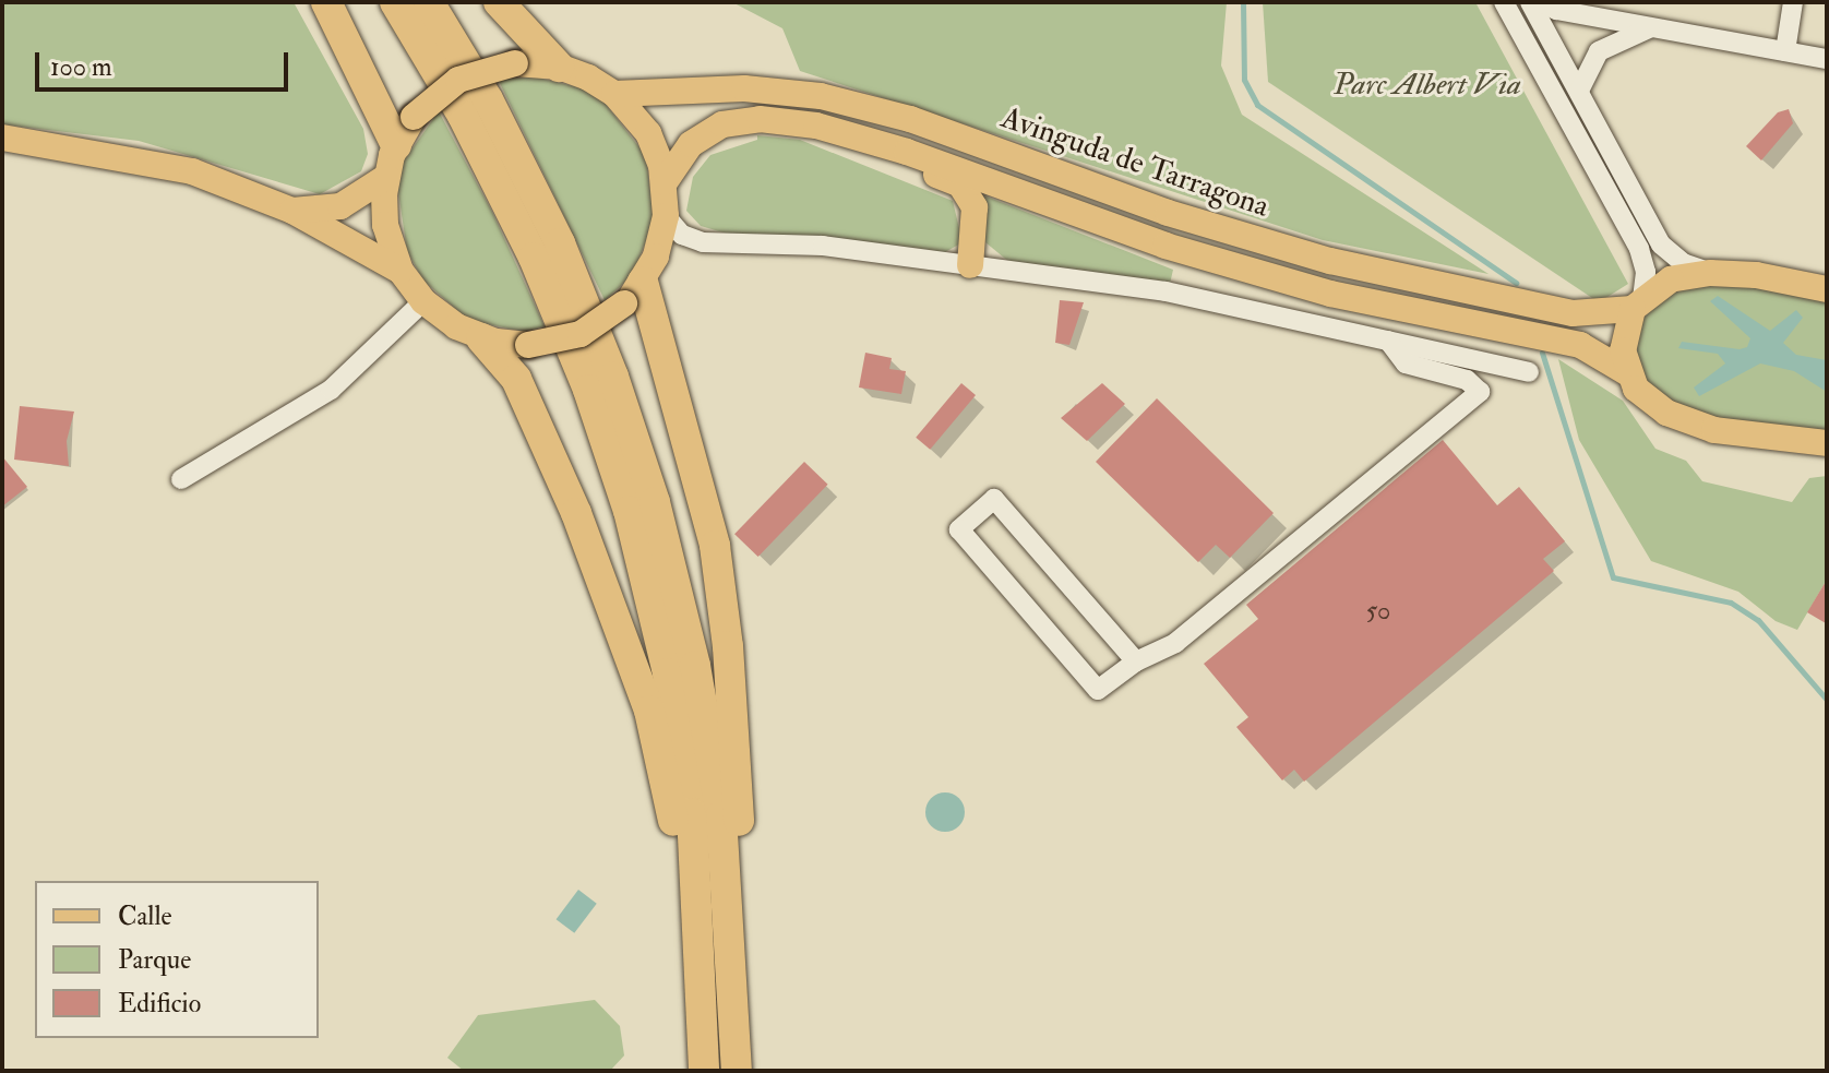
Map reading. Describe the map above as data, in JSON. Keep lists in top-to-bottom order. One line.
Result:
{"streets":{"main road":["Avinguda de Tarragona"]},"parks":["Parc Albert Via"],"house_numbers":["50"],"legend":["Calle","Parque","Edificio"],"scale_bar":"100 m"}
